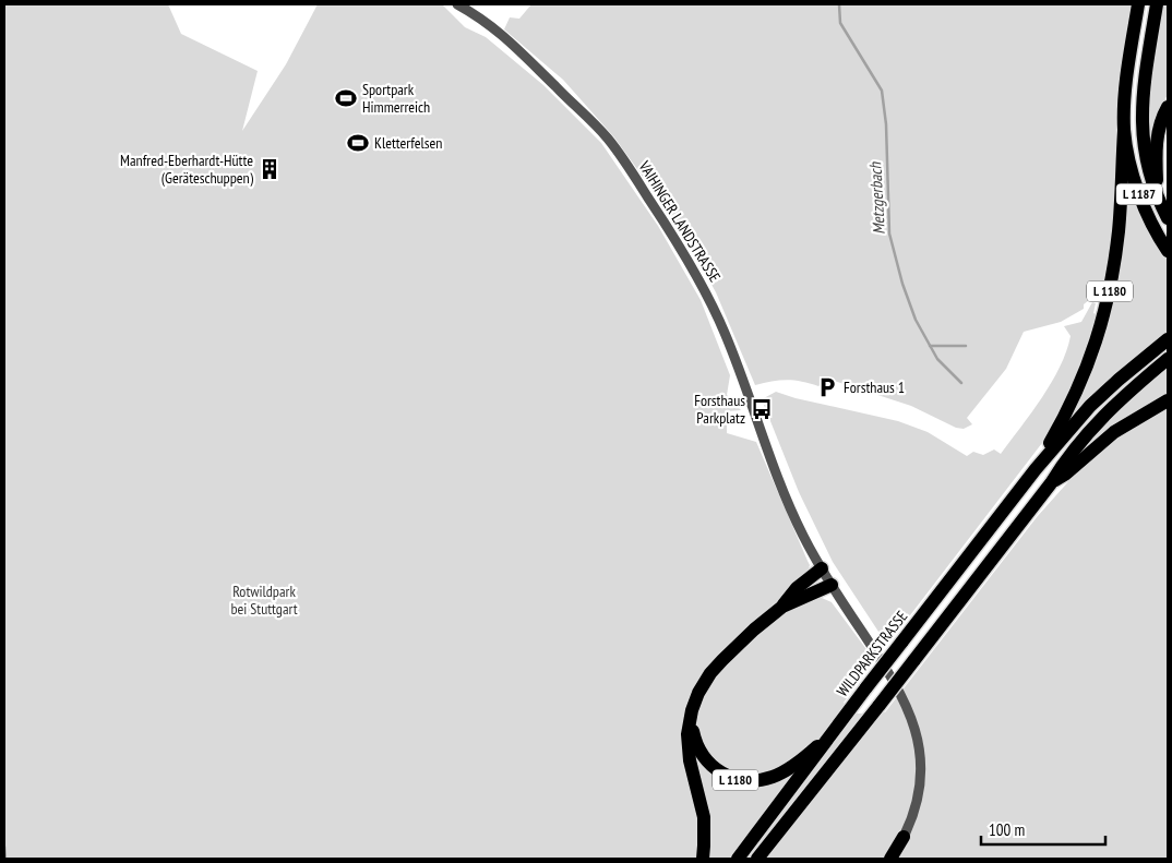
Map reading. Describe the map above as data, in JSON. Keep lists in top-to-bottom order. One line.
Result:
{"streets":{"highway":["L 1187","L 1180","WILDPARKSTRASSE"],"street":["VAIHINGER LANDSTRASSE"]},"crossings":[["L 1187","L 1180"],["VAIHINGER LANDSTRASSE","L 1180"],["L 1180","WILDPARKSTRASSE"]],"water":["Metzgerbach"],"parks":["Rotwildpark bei Stuttgart"],"places":{"sports":["Sportpark Himmerreich","Kletterfelsen"],"building":["Manfred-Eberhardt-Hütte (Geräteschuppen)"],"parking":["Forsthaus 1"],"bus stop":["Forsthaus Parkplatz"]},"scale_bar":"100 m"}
